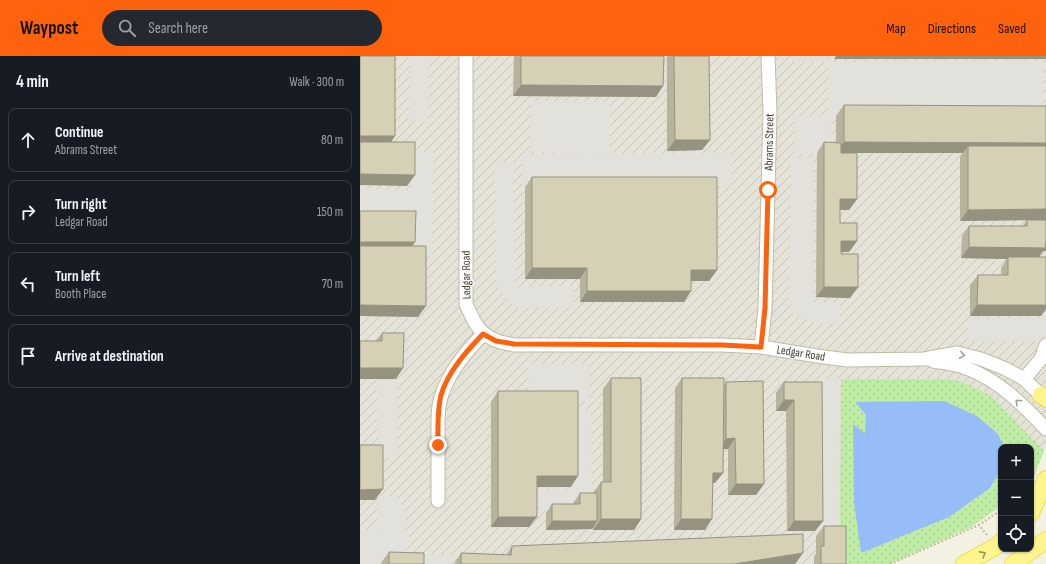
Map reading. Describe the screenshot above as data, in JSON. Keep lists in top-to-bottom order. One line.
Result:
{"streets":{"street":["Abrams Street","Ledgar Road"]},"crossings":[["Abrams Street","Ledgar Road"]],"page":{"header":"Waypost","search":"Search here","nav":["Map","Directions","Saved"],"heading":["4 min","Walk · 300 m"],"list":[["Continue","Abrams Street","80 m"],["Turn right","Ledgar Road","150 m"],["Turn left","Booth Place","70 m"],"Arrive at destination"],"map_buttons":["+","−"]}}
